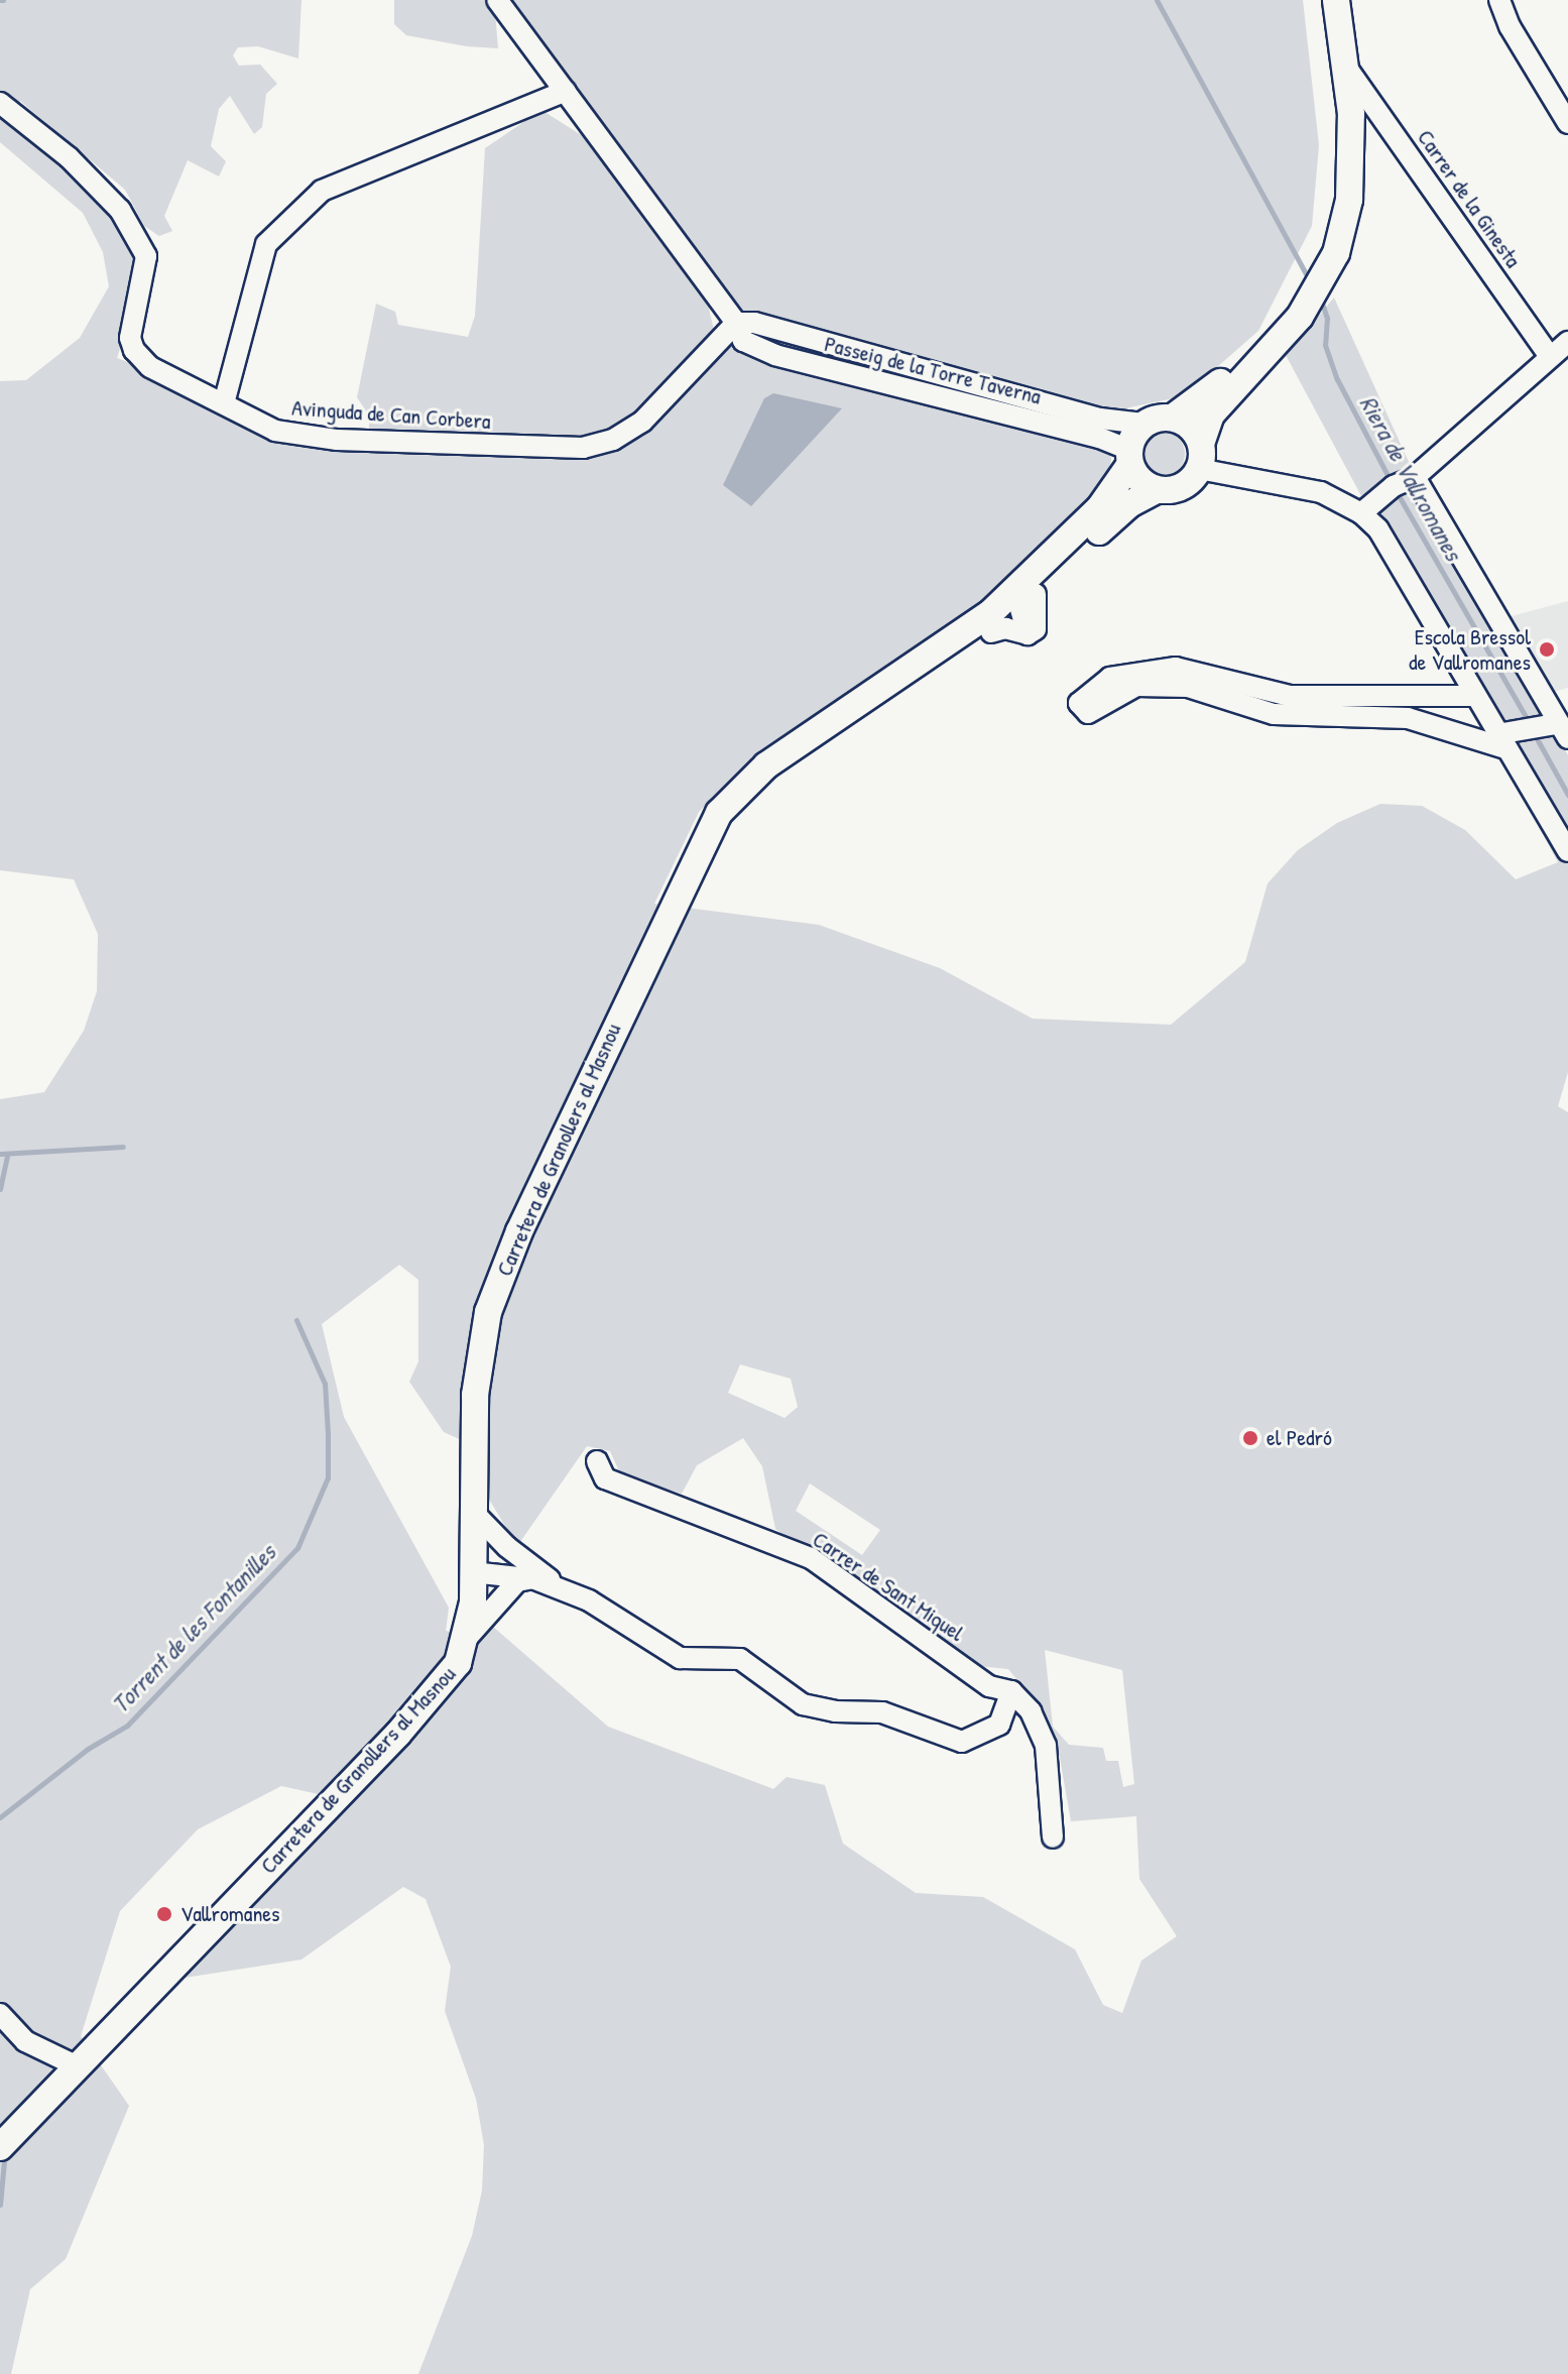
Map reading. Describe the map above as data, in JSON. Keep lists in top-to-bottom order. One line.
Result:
{"streets":{"main road":["Carretera de Granollers al Masnou"],"street":["Carrer de la Ginesta","Passeig de la Torre Taverna","Avinguda de Can Corbera","Carrer de Sant Miquel"]},"crossings":[["Passeig de la Torre Taverna","Avinguda de Can Corbera"],["Passeig de la Torre Taverna","Carretera de Granollers al Masnou"]],"water":["Riera de Vallromanes","Torrent de les Fontanilles"],"places":["Escola Bressol de Vallromanes","el Pedró","Vallromanes"]}
